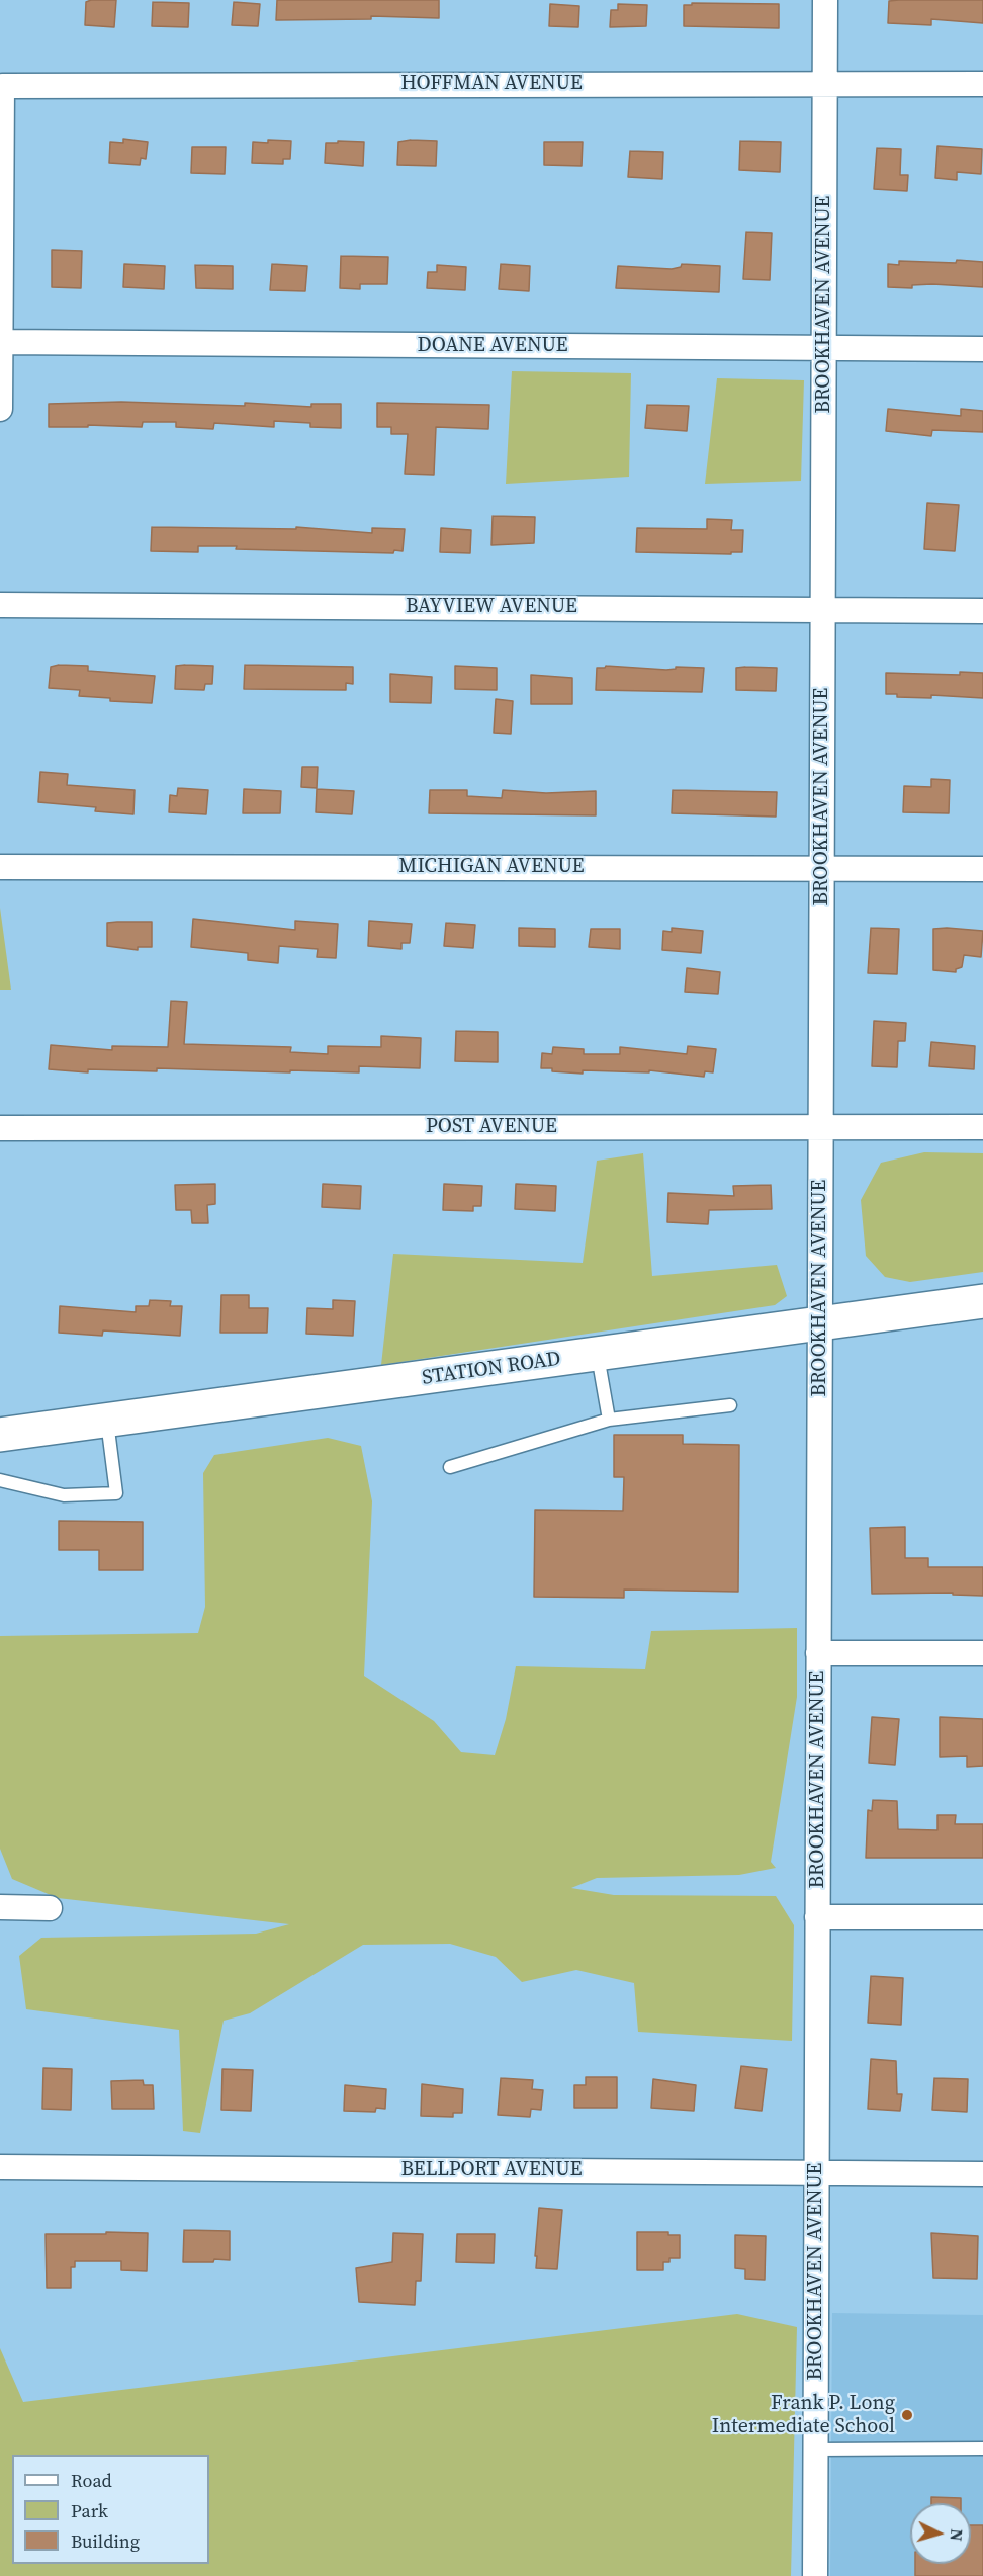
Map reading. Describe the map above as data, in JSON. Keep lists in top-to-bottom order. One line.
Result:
{"streets":{"main road":["STATION ROAD"],"street":["HOFFMAN AVENUE","BROOKHAVEN AVENUE","DOANE AVENUE","BAYVIEW AVENUE","MICHIGAN AVENUE","POST AVENUE","BELLPORT AVENUE"]},"crossings":[["HOFFMAN AVENUE","BROOKHAVEN AVENUE"],["BROOKHAVEN AVENUE","DOANE AVENUE"],["BROOKHAVEN AVENUE","BAYVIEW AVENUE"],["BROOKHAVEN AVENUE","MICHIGAN AVENUE"],["BROOKHAVEN AVENUE","POST AVENUE"],["BROOKHAVEN AVENUE","STATION ROAD"],["BROOKHAVEN AVENUE","BELLPORT AVENUE"]],"places":["Frank P. Long Intermediate School"],"legend":["Road","Park","Building"],"north":"right"}
